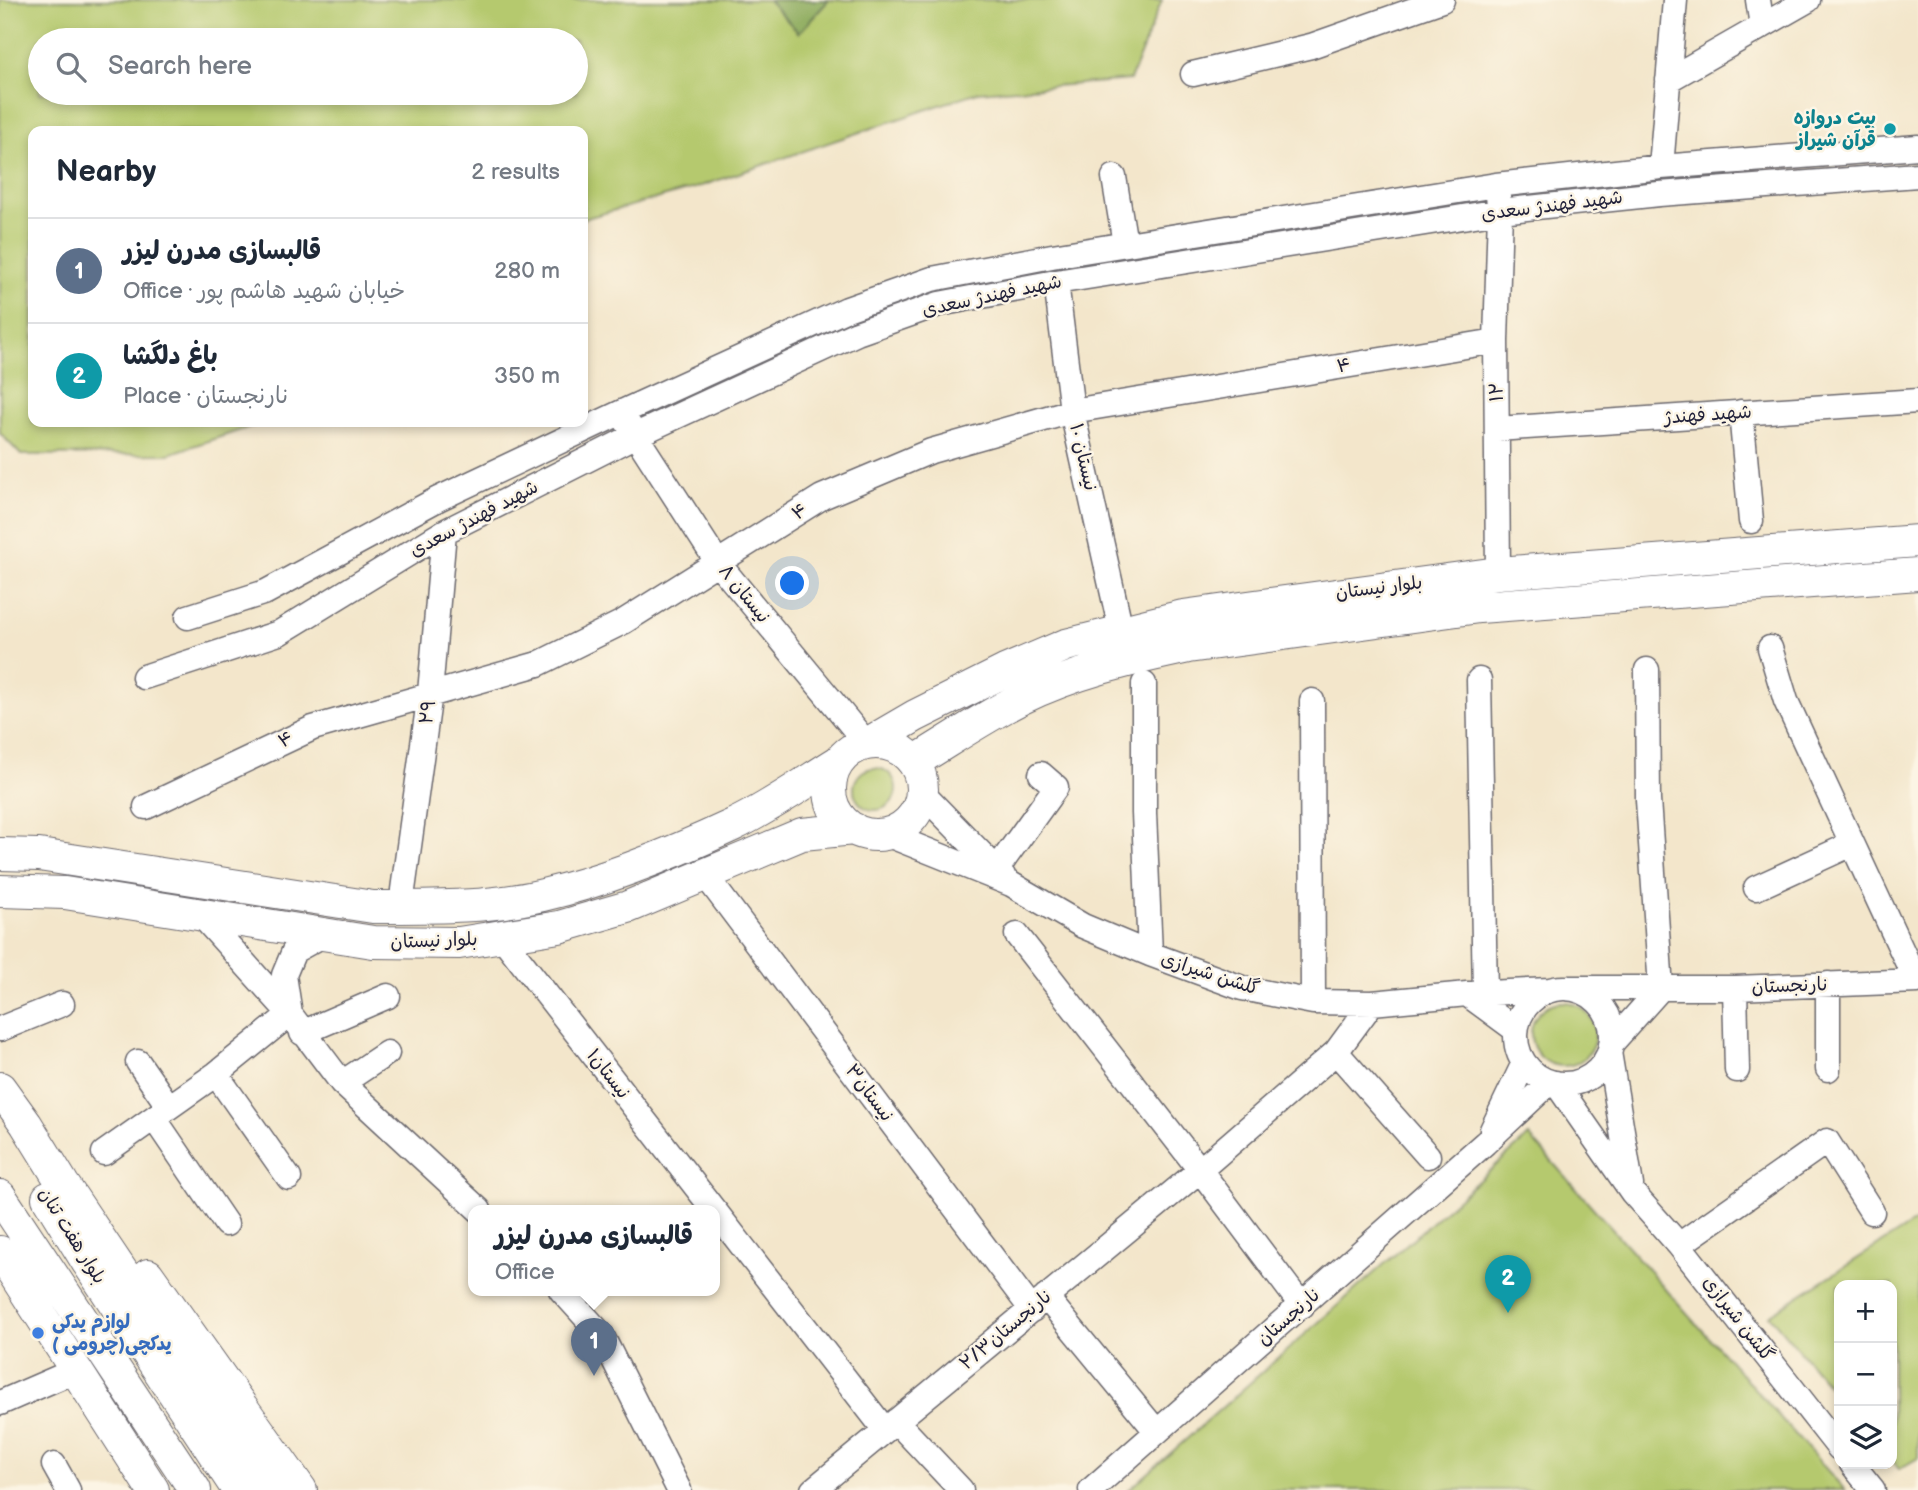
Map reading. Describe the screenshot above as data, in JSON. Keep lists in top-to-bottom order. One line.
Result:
{"streets":{"main road":["بلوار نیستان","بلوار هفت تنان"],"street":["شهید فهندژ سعدی","۴","۱۲","شهید فهندژ","نیستان ۱۰","نیستان ۸","۲۹","گلشن شیرازی","نارنجستان","۱نیستان","۳نیستان","۲/۳نارنجستان"]},"crossings":[["شهید فهندژ سعدی","۱۲"],["شهید فهندژ سعدی","نیستان ۱۰"],["شهید فهندژ سعدی","نیستان ۸"],["شهید فهندژ سعدی","۲۹"],["۴","۱۲"],["۴","نیستان ۱۰"],["۴","نیستان ۸"],["۴","۲۹"],["۱۲","شهید فهندژ"],["۱۲","بلوار نیستان"],["نیستان ۱۰","بلوار نیستان"],["بلوار نیستان","نیستان ۸"],["بلوار نیستان","گلشن شیرازی"],["بلوار نیستان","۱نیستان"],["بلوار نیستان","۳نیستان"],["نیستان ۸","گلشن شیرازی"],["گلشن شیرازی","نارنجستان"],["گلشن شیرازی","۲/۳نارنجستان"],["نارنجستان","۳نیستان"],["۱نیستان","۲/۳نارنجستان"],["۳نیستان","۲/۳نارنجستان"]],"places":["بیت دروازه قرآن شیراز","لوازم یدکی یدکچی(چرومی )"],"page":{"search":"Search here","heading":["Nearby","2 results"],"list":[{"mark":"1","name":"قالبسازی مدرن لیزر","note":"Office · خیابان شهید هاشم پور","value":"280 m"},{"mark":"2","name":"باغ دلگشا","note":"Place · نارنجستان","value":"350 m"}],"popup":["قالبسازی مدرن لیزر","Office"],"pins":["2","1"],"map_buttons":["+","−"]}}
